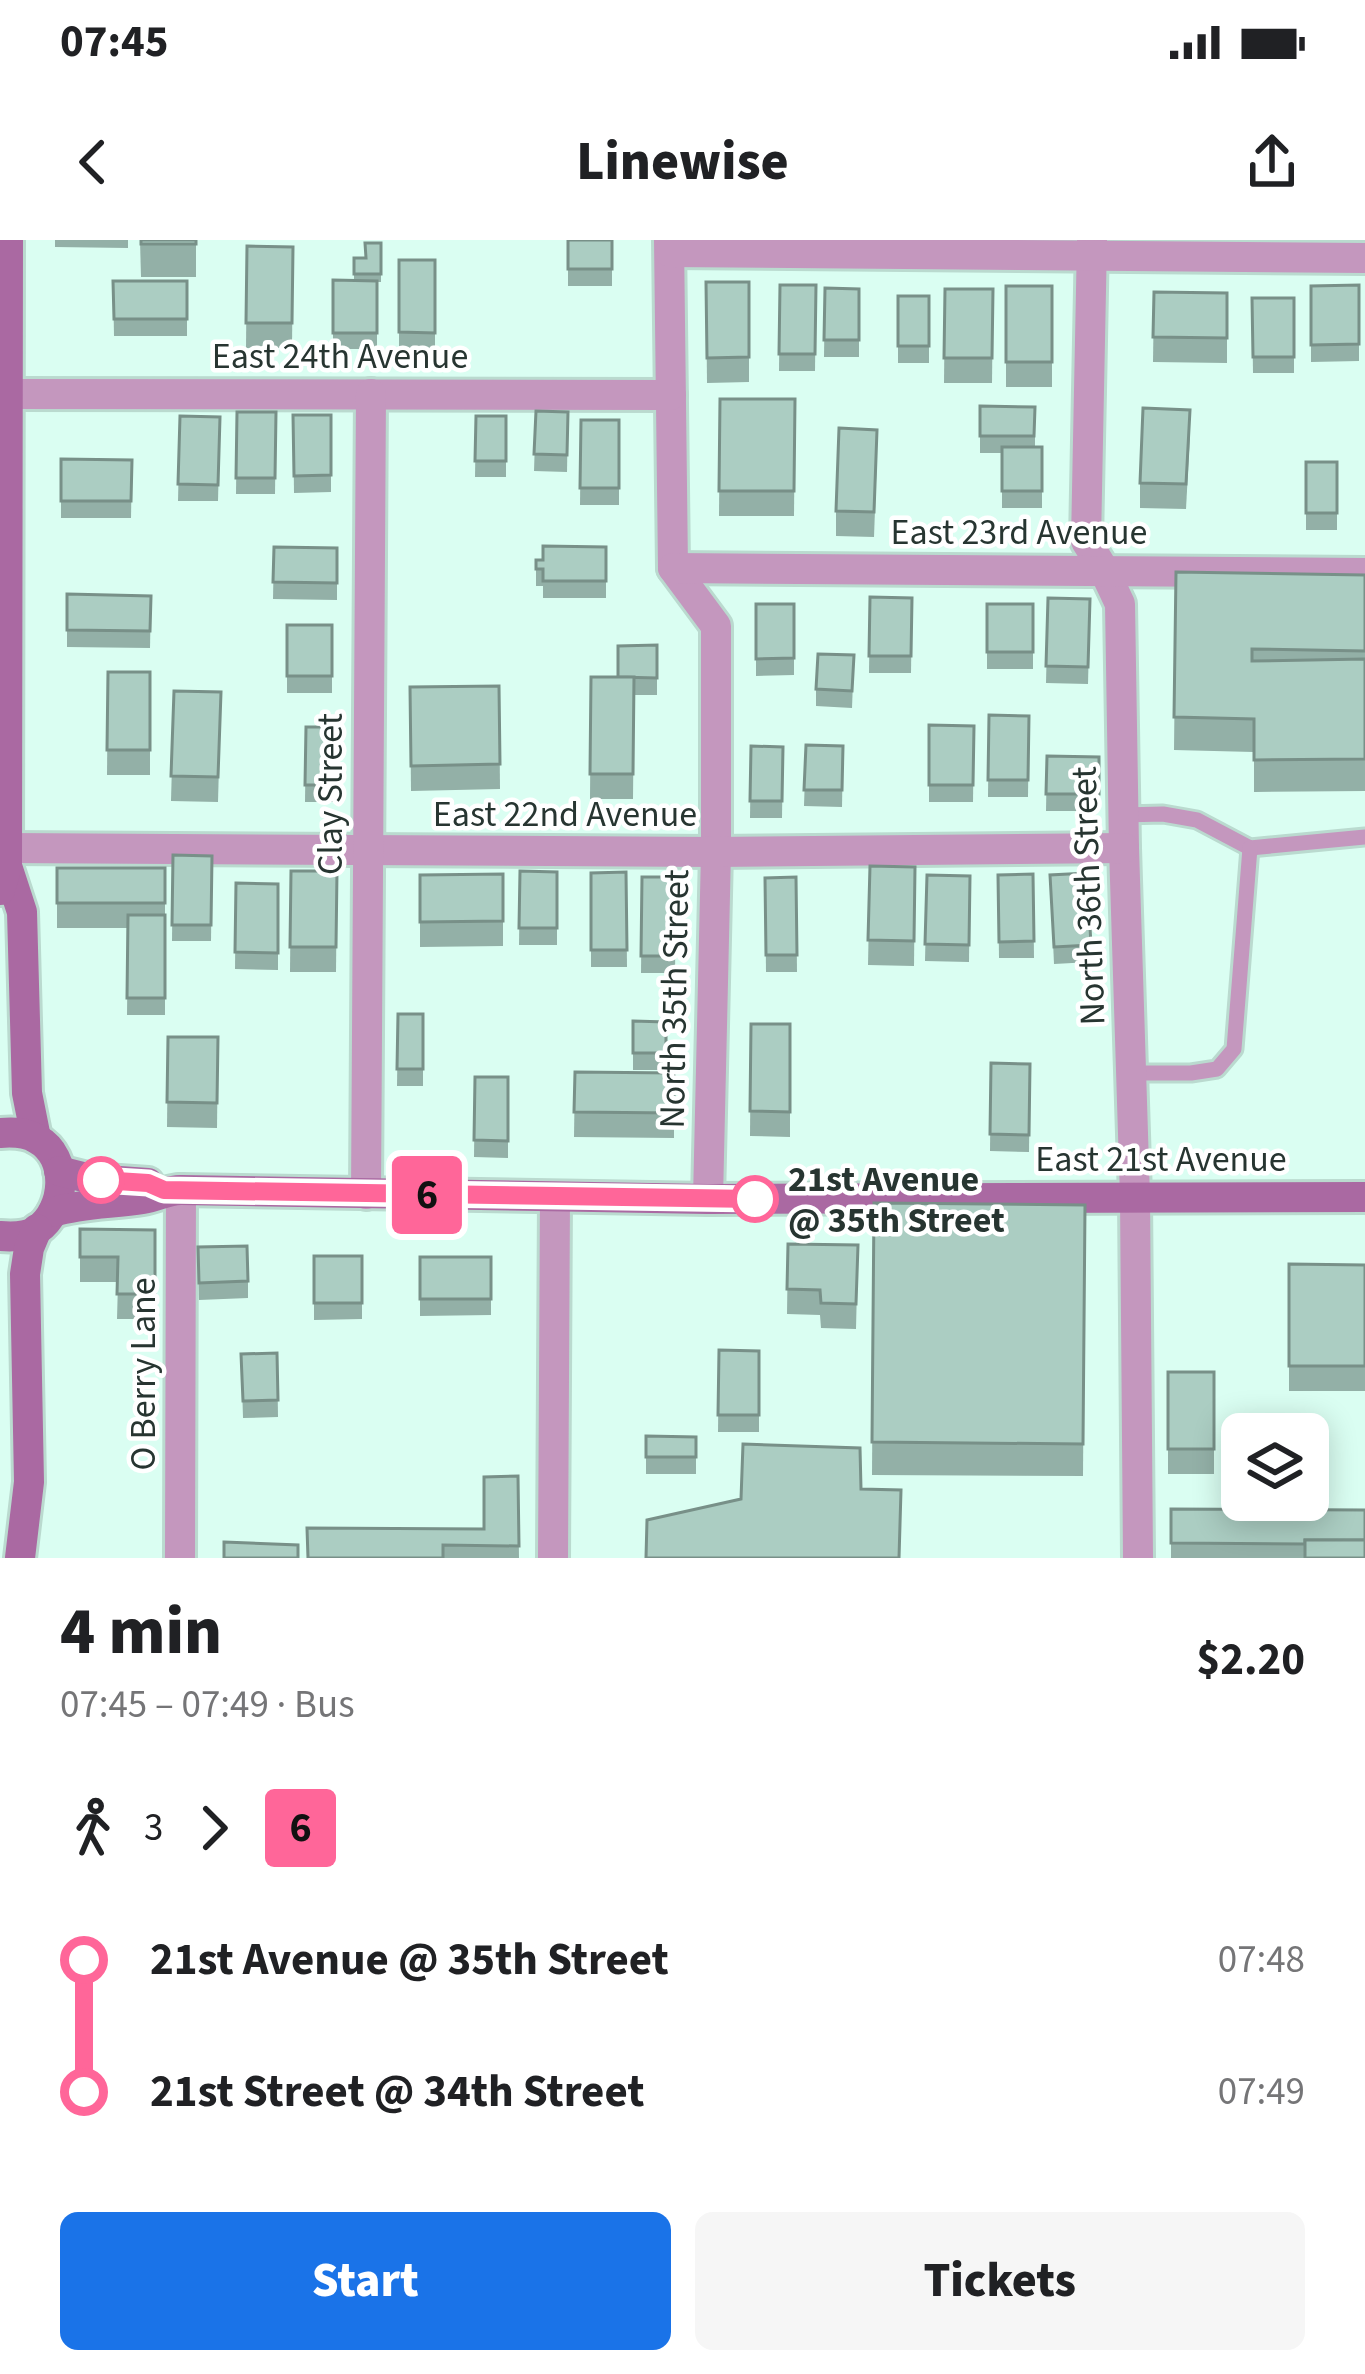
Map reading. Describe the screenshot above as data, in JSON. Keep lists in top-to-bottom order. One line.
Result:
{"streets":{"street":["East 24th Avenue","East 23rd Avenue","Clay Street","East 22nd Avenue","North 36th Street","North 35th Street","East 21st Avenue","O Berry Lane"]},"crossings":[["East 24th Avenue","Clay Street"],["East 23rd Avenue","North 36th Street"],["East 23rd Avenue","North 35th Street"],["Clay Street","East 22nd Avenue"],["Clay Street","East 21st Avenue"],["East 22nd Avenue","North 36th Street"],["East 22nd Avenue","North 35th Street"],["North 36th Street","East 21st Avenue"],["North 35th Street","East 21st Avenue"],["East 21st Avenue","O Berry Lane"]],"places":["21st Avenue @ 35th Street"],"lines":["bus line 6"],"page":{"status":"07:45","header":"Linewise","on_map":"6","heading":["4 min","07:45 – 07:49 · Bus","$2.20"],"legs":["3","6"],"list":[{"name":"21st Avenue @ 35th Street","value":"07:48"},{"name":"21st Street @ 34th Street","value":"07:49"}],"buttons":["Start","Tickets"]}}
